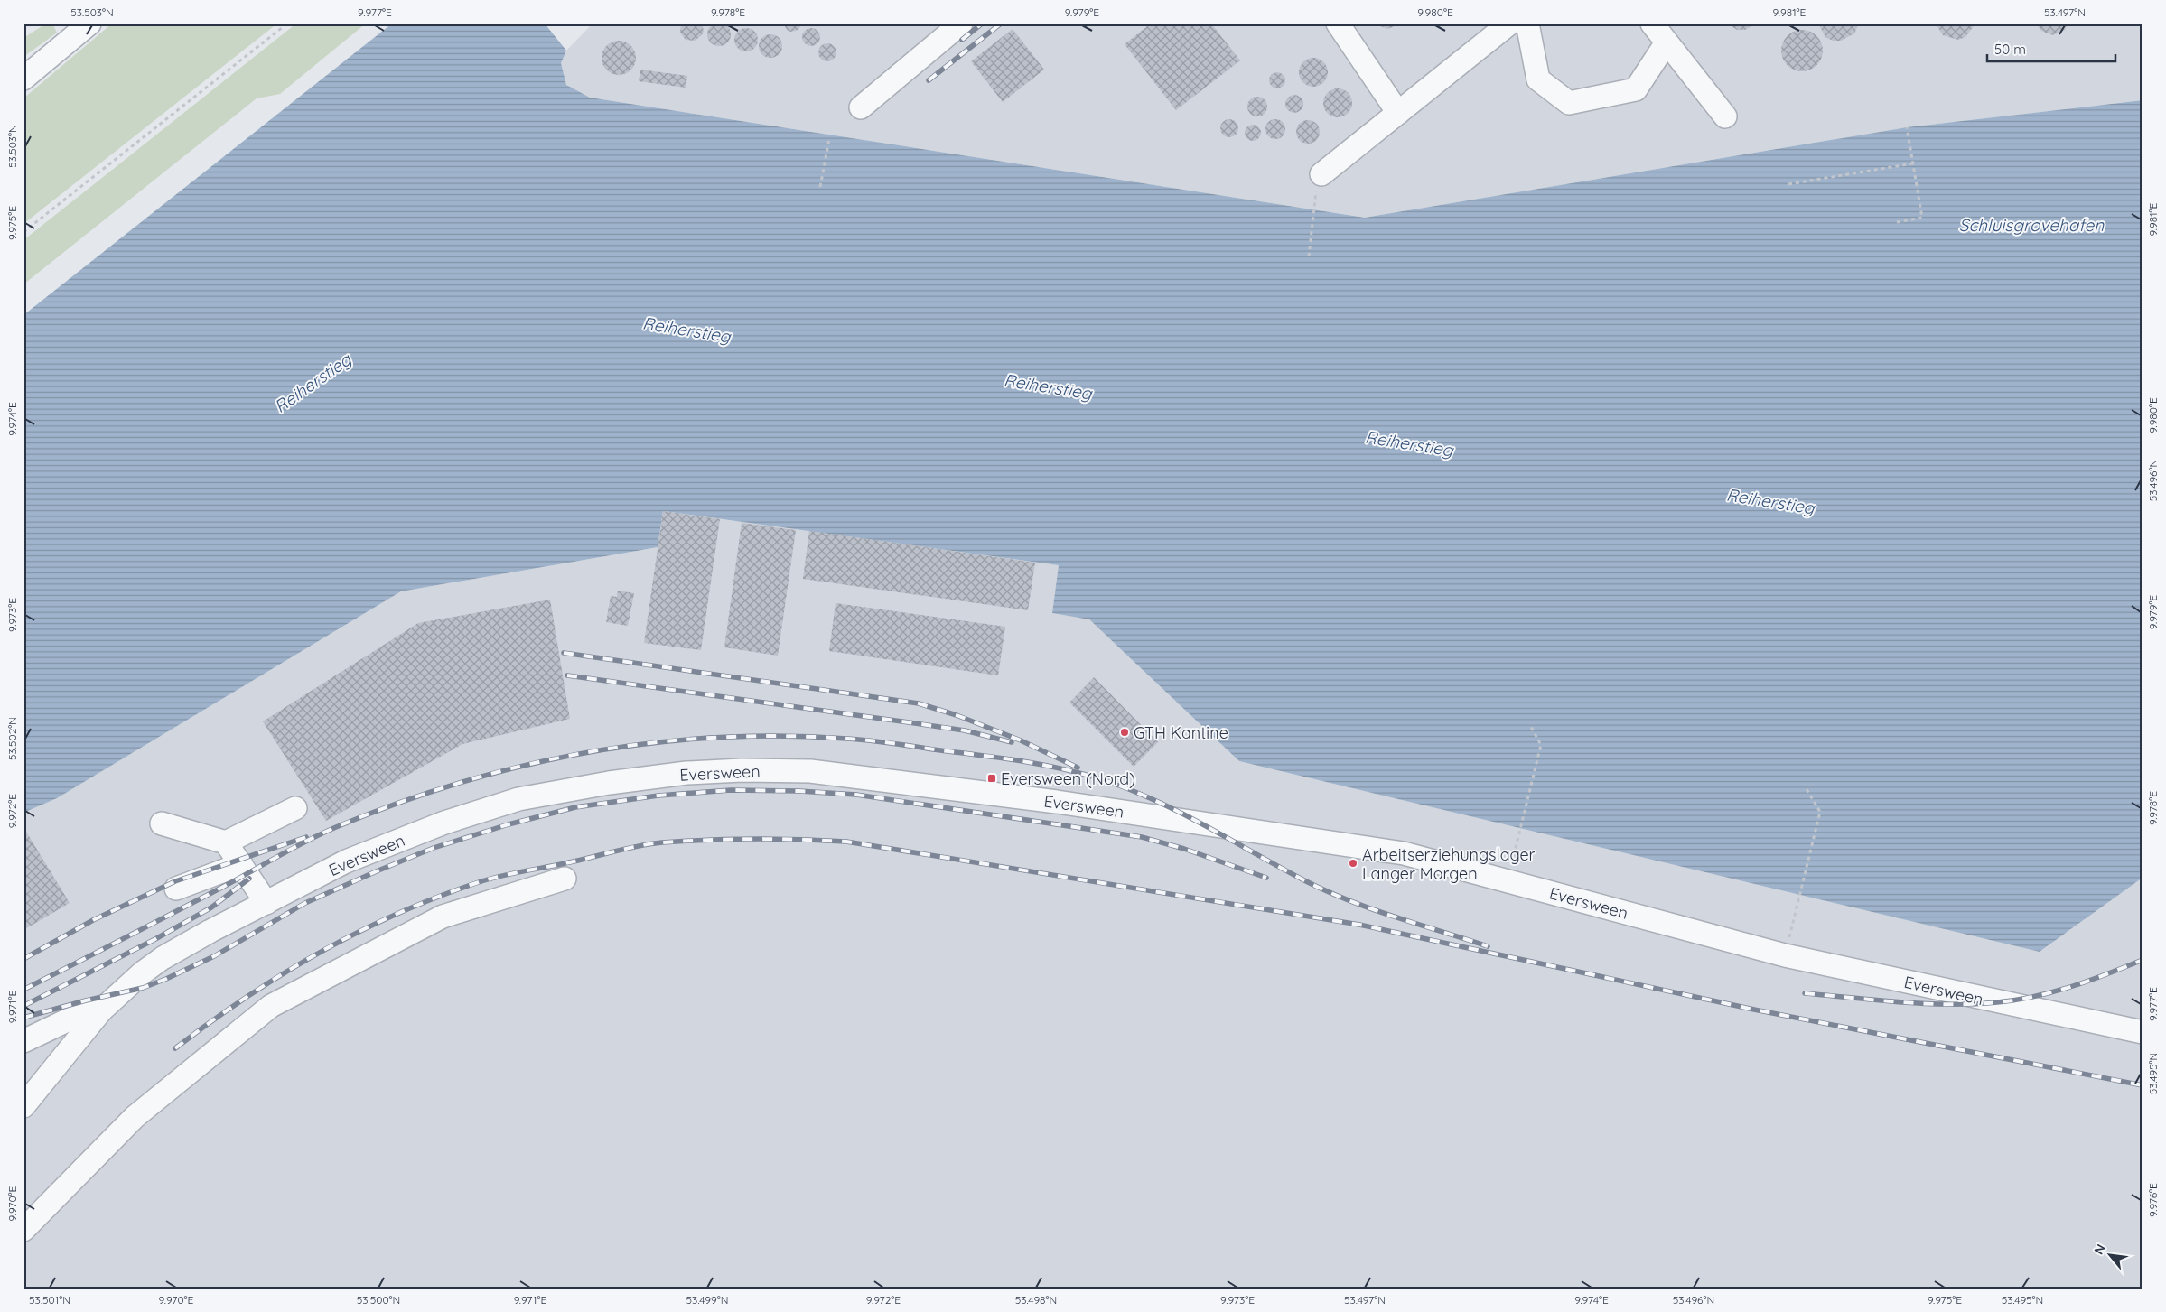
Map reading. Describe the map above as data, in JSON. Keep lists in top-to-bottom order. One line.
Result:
{"streets":{"street":["Eversween"]},"water":["Schluisgrovehafen","Reiherstieg"],"places":{"other":["GTH Kantine","Arbeitserziehungslager Langer Morgen"],"transit":["Eversween (Nord)"]},"scale_bar":"50 m","north":"top left","coordinates":["53.503°N","9.977°E","9.978°E","9.979°E","9.980°E","9.981°E","53.497°N","9.975°E","9.974°E","53.496°N","9.973°E","53.502°N","9.972°E","9.971°E","53.495°N","9.976°E","9.970°E","53.501°N","53.500°N","53.499°N","53.498°N"]}
